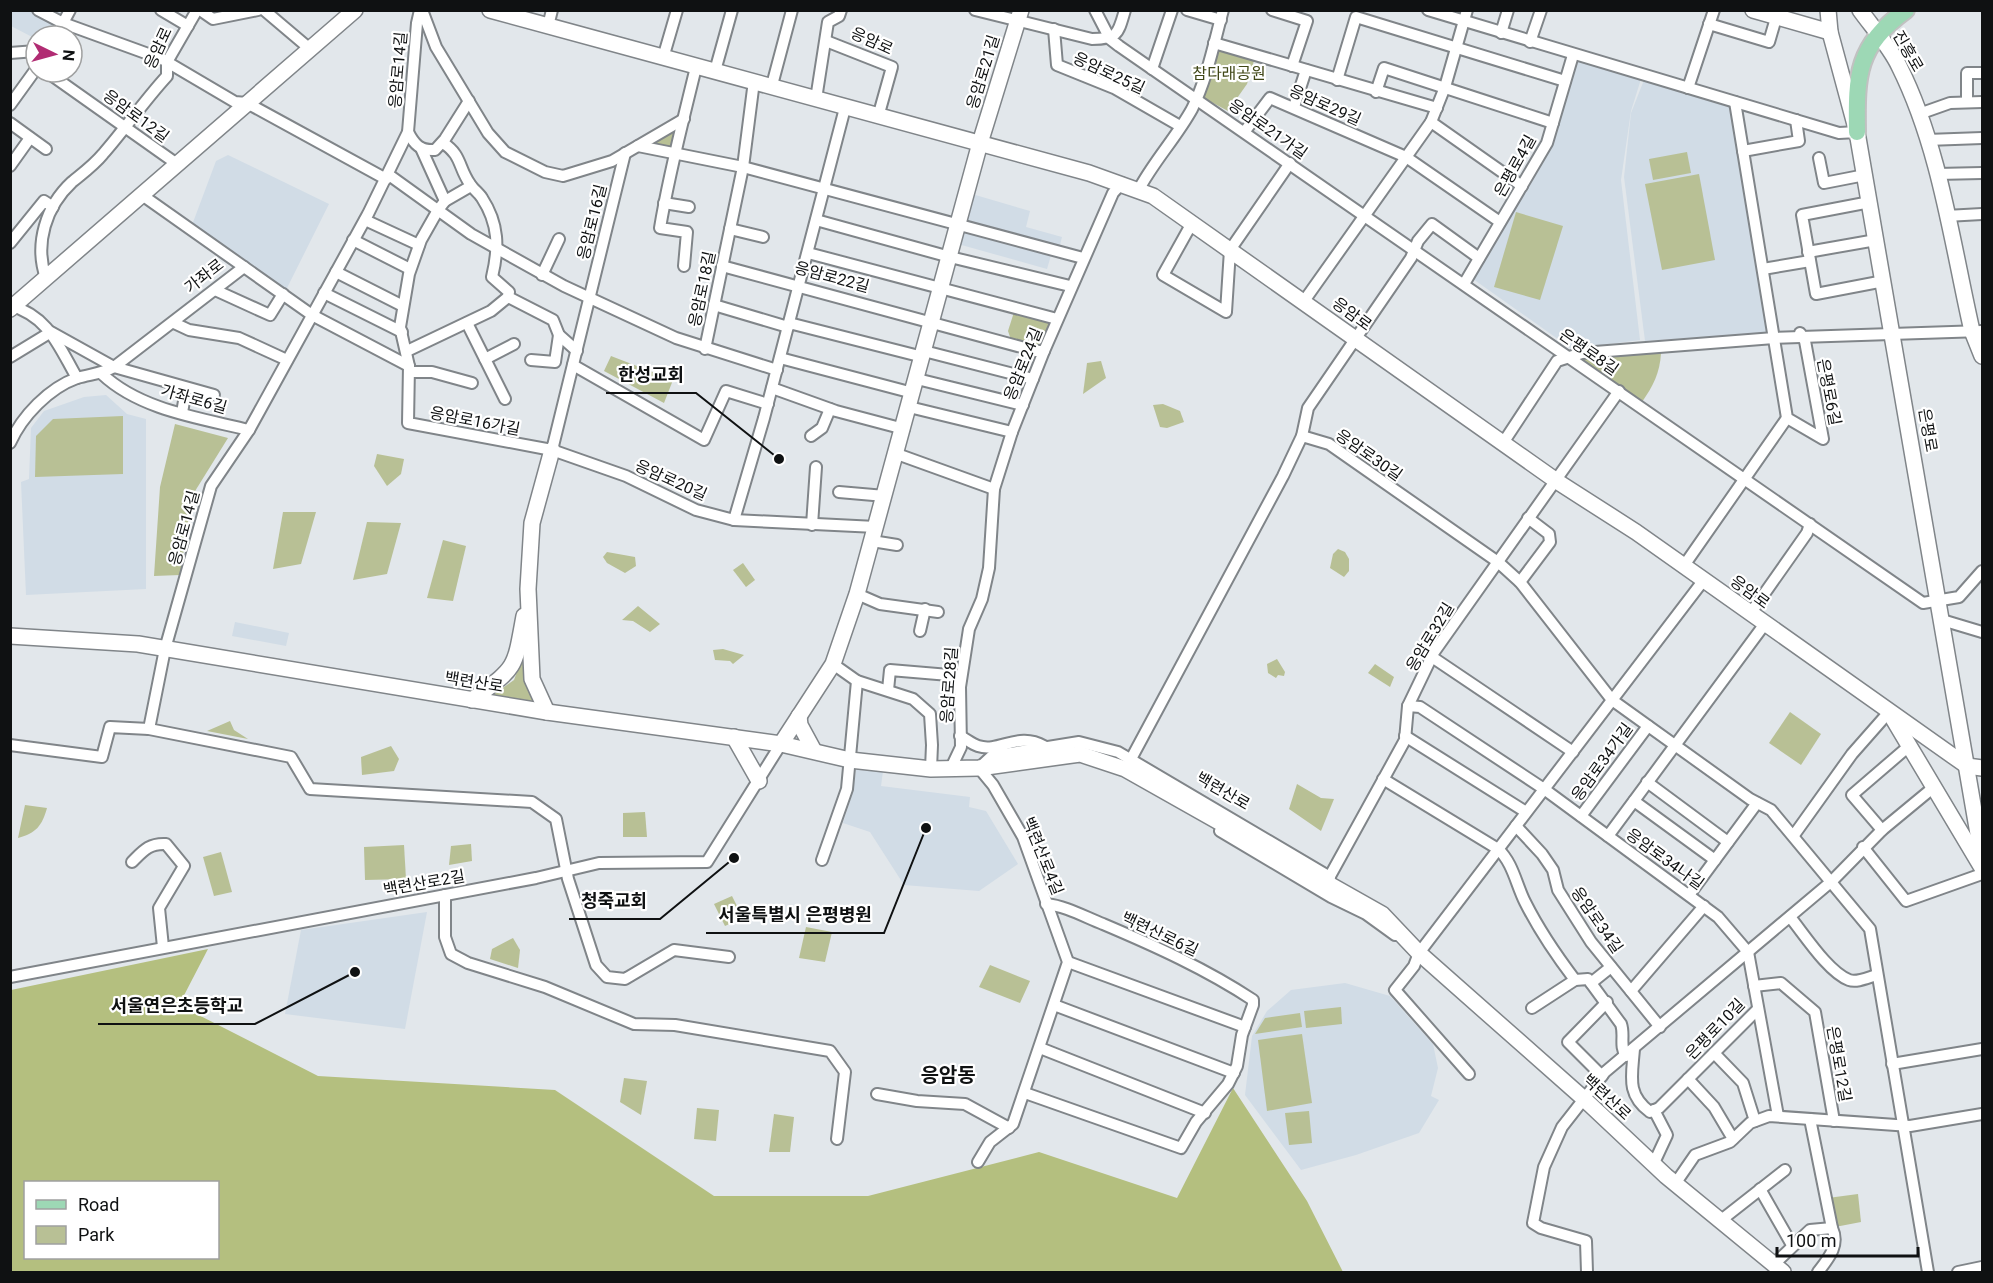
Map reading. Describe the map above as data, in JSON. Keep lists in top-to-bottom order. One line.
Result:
{"streets":{"main road":["응암로","진흥로","응암로21길","은평로","백련산로"],"street":["응암로14길","응암로25길","응암로29길","응암로12길","응암로21가길","은평로4길","응암로16길","가좌로","응암로22길","응암로18길","은평로8길","응암로24길","은평로6길","가좌로6길","응암로16가길","응암로30길","응암로20길","응암로32길","응암로28길","응암로34가길","백련산로4길","응암로34나길","백련산로2길","응암로34길","백련산로6길","은평로10길","은평로12길"]},"crossings":[["응암로","응암로21길"],["응암로","응암로12길"],["응암로","응암로18길"],["응암로","응암로24길"],["응암로","은평로"],["응암로","응암로32길"],["응암로","응암로34가길"],["진흥로","은평로6길"],["응암로14길","응암로16길"],["응암로14길","가좌로6길"],["응암로14길","백련산로"],["응암로29길","응암로21가길"],["응암로29길","은평로4길"],["응암로21가길","은평로8길"],["은평로4길","은평로8길"],["응암로16길","응암로18길"],["응암로16길","응암로16가길"],["응암로16길","응암로20길"],["가좌로","가좌로6길"],["응암로22길","응암로18길"],["응암로22길","응암로24길"],["은평로8길","은평로6길"],["은평로8길","은평로"],["은평로8길","응암로32길"],["응암로24길","응암로28길"],["은평로6길","은평로"],["응암로16가길","응암로20길"],["응암로30길","응암로32길"],["응암로32길","백련산로"],["백련산로","응암로28길"],["백련산로","백련산로4길"],["백련산로","백련산로2길"],["백련산로","은평로10길"],["백련산로","은평로12길"],["응암로34가길","응암로34나길"],["응암로34가길","은평로10길"],["백련산로4길","백련산로6길"],["응암로34나길","응암로34길"],["응암로34나길","은평로10길"],["응암로34길","은평로10길"],["은평로10길","은평로12길"]],"districts":["응암동"],"parks":["참다래공원"],"places":["한성교회","서울특별시 은평병원","청죽교회","서울연은초등학교"],"legend":["Road","Park"],"scale_bar":"100 m","north":"right"}
